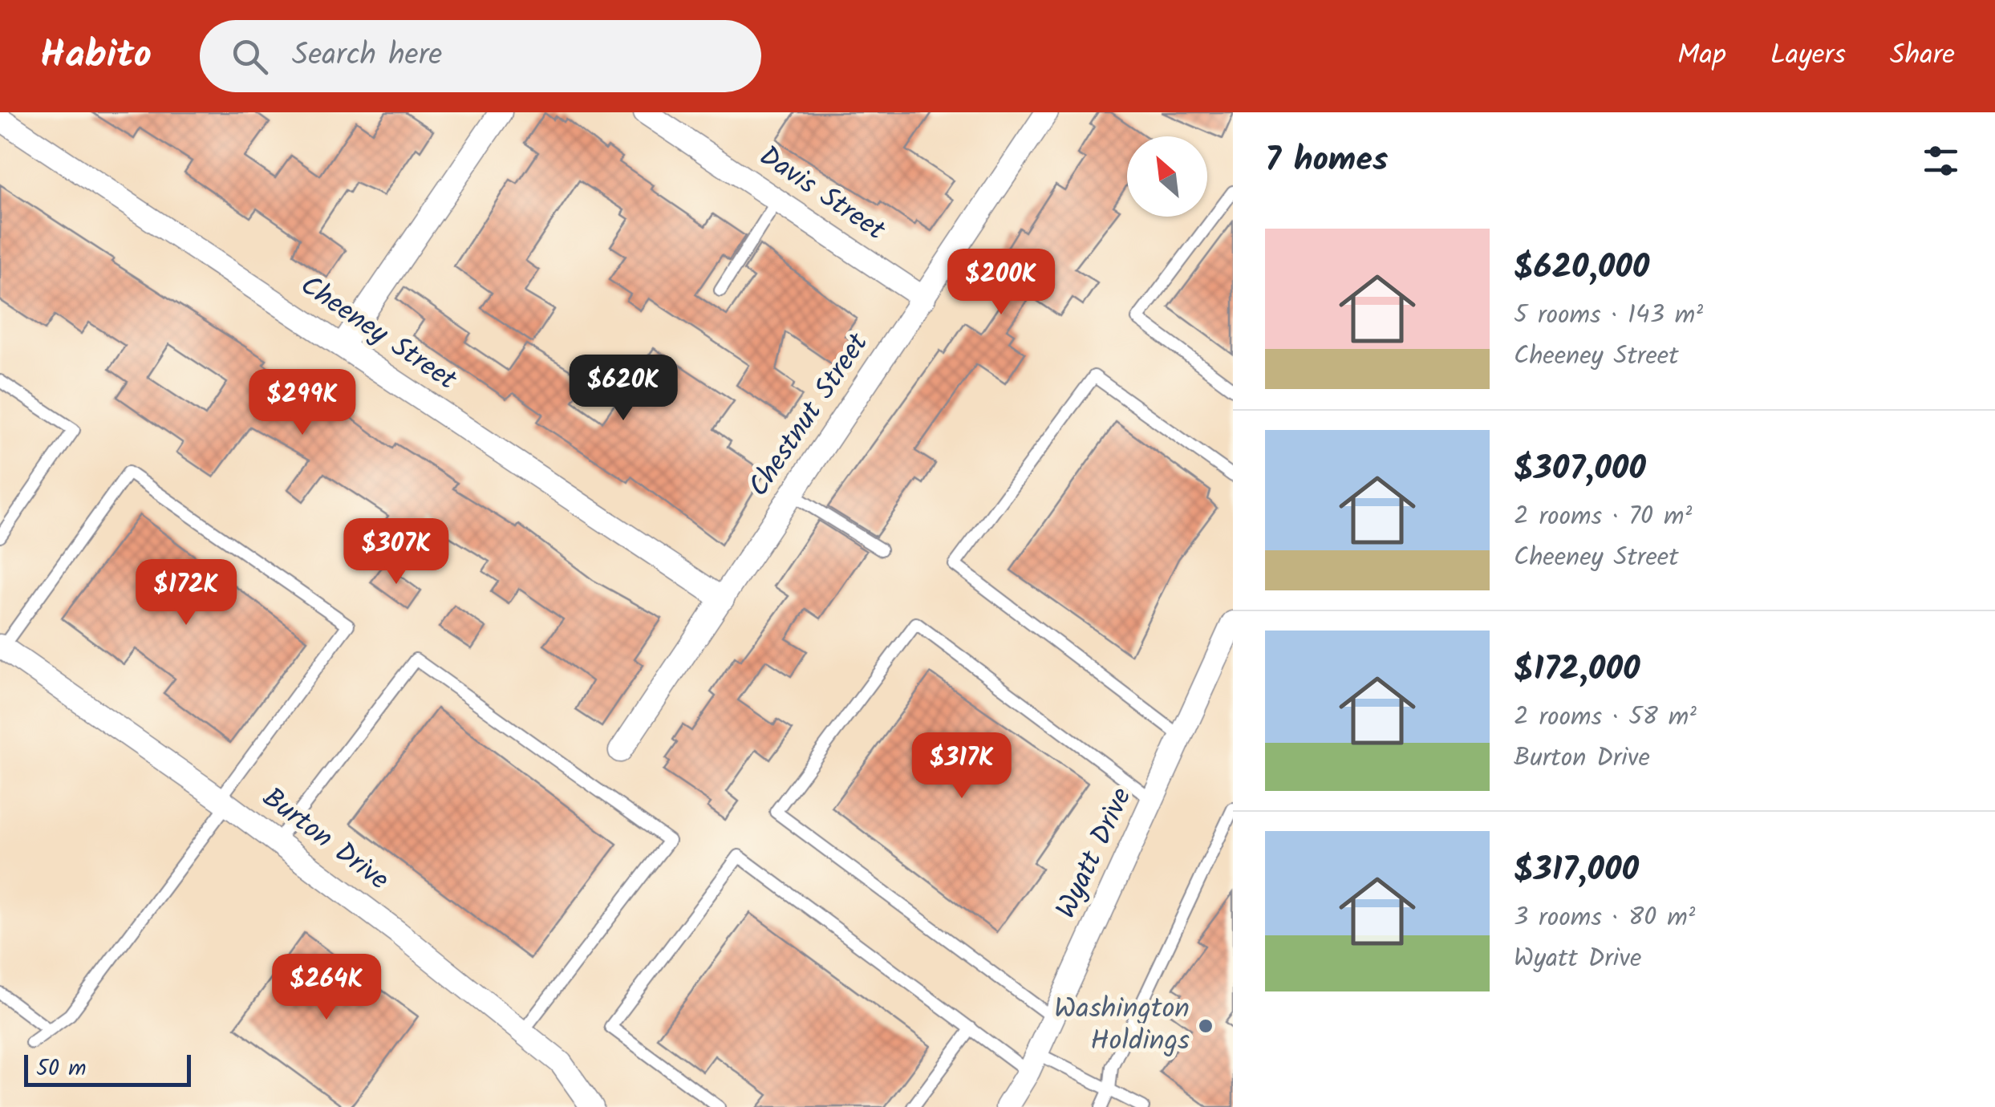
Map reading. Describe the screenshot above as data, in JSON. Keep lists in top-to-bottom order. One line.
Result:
{"streets":{"street":["Davis Street","Cheeney Street","Chestnut Street","Burton Drive","Wyatt Drive"]},"crossings":[["Davis Street","Chestnut Street"],["Cheeney Street","Chestnut Street"]],"places":["Washington Holdings"],"scale_bar":"50 m","north":"top left","page":{"header":"Habito","search":"Search here","nav":["Map","Layers","Share"],"heading":"7 homes","list":[{"name":"$620,000","note":"5 rooms · 143 m² · Cheeney Street"},{"name":"$307,000","note":"2 rooms · 70 m² · Cheeney Street"},{"name":"$172,000","note":"2 rooms · 58 m² · Burton Drive"},{"name":"$317,000","note":"3 rooms · 80 m² · Wyatt Drive"}],"price":["$200K","$620K","$299K","$307K","$172K","$317K","$264K"],"scale":"50 m"}}
